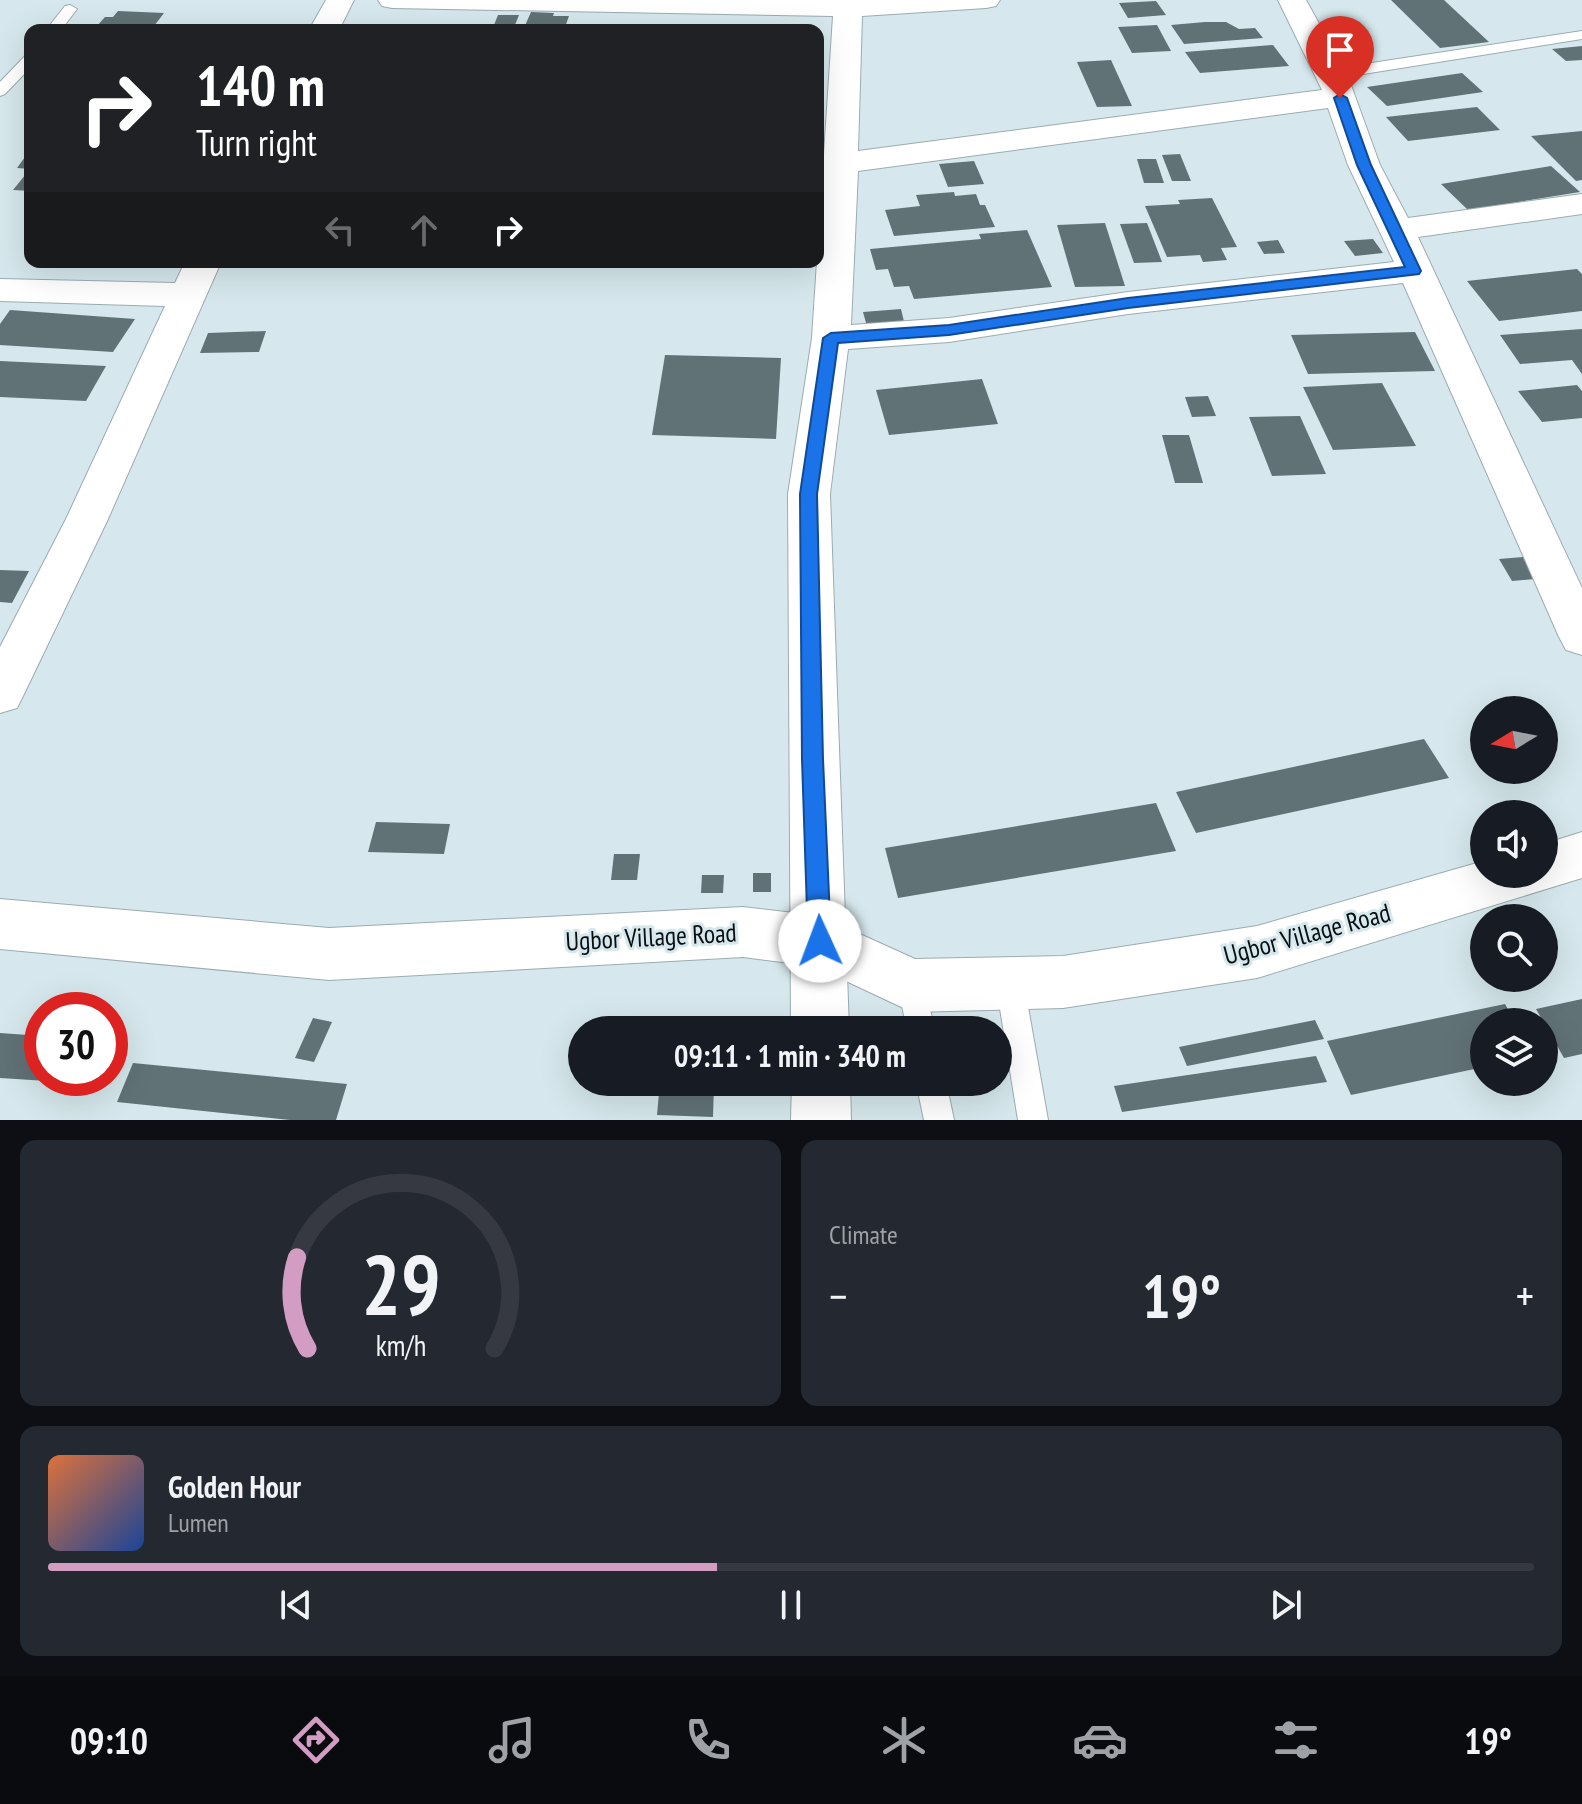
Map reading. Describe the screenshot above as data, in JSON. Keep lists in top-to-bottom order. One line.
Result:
{"streets":{"street":["Ugbor Village Road"]},"north":"left","page":{"turn":["140 m","Turn right"],"limit":"30","trip":"09:11 · 1 min · 340 m","tile":"Climate","heat":["−","19°","+"],"song":["Golden Hour","Lumen"],"tabs":["09:10","19°"],"gauge":["29","km/h"]}}
